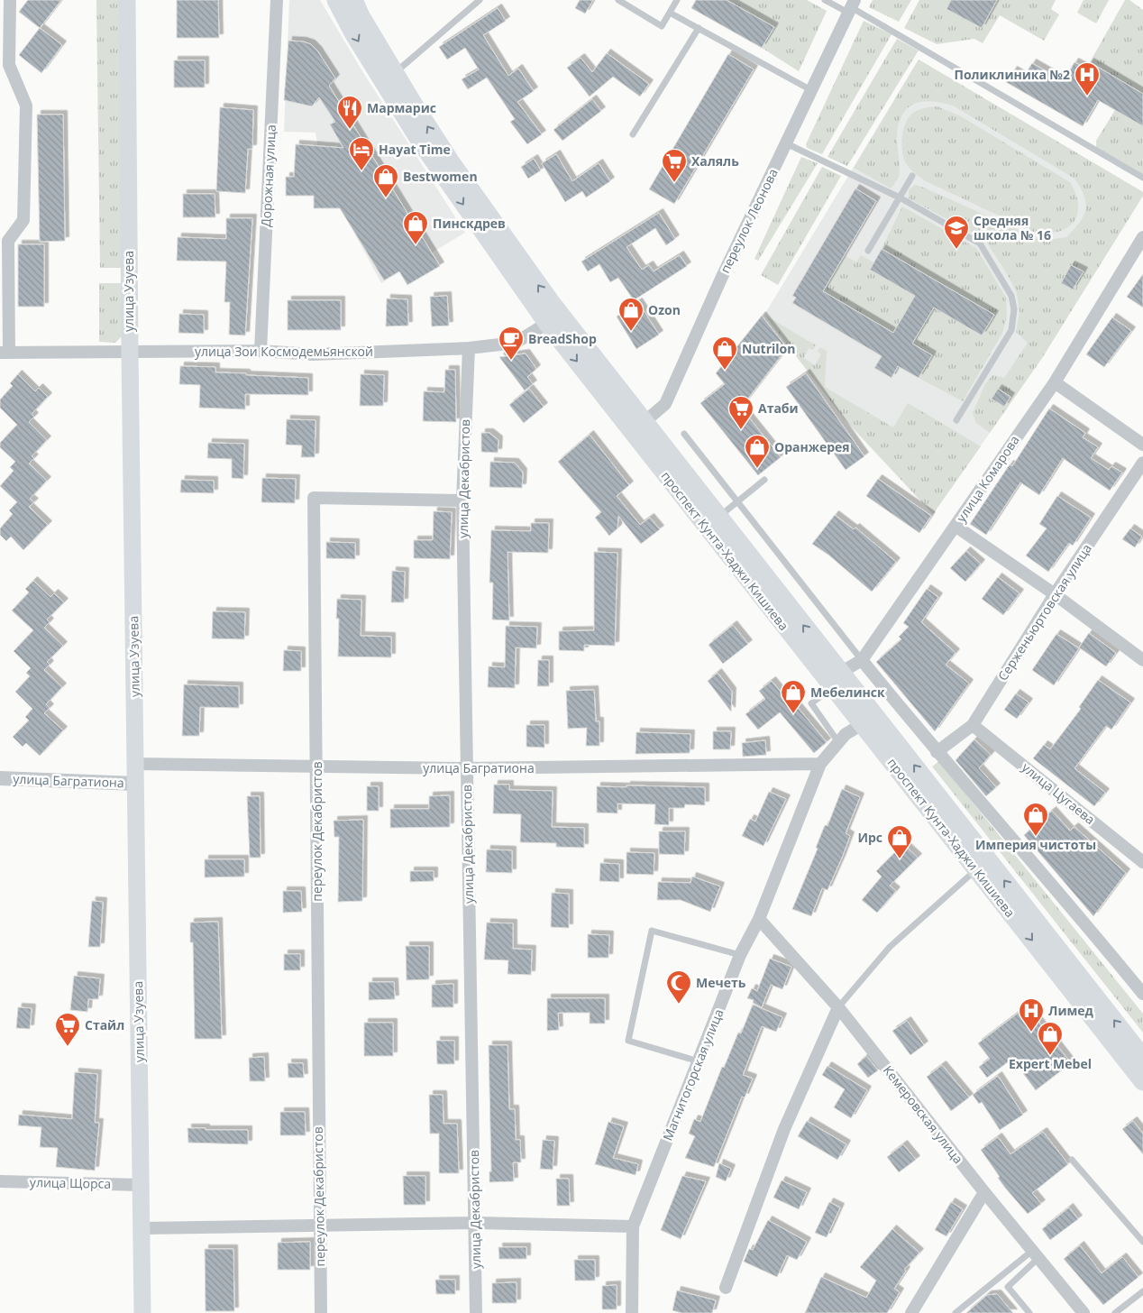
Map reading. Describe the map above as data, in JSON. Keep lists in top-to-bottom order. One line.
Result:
{"streets":{"main road":["улица Узуева","проспект Кунта-Хаджи Кишиева"],"street":["Дорожная улица","переулок Леонова","улица Зои Космодемьянской","улица Декабристов","улица Комарова","Серженьюртовская улица","улица Багратиона","улица Цугаева","переулок Декабристов","Магнитогорская улица","Кемеровская улица","улица Щорса"]},"crossings":[["Дорожная улица","улица Зои Космодемьянской"],["переулок Леонова","проспект Кунта-Хаджи Кишиева"],["улица Узуева","улица Зои Космодемьянской"],["улица Узуева","улица Багратиона"],["улица Узуева","улица Щорса"],["улица Зои Космодемьянской","улица Декабристов"],["улица Зои Космодемьянской","проспект Кунта-Хаджи Кишиева"],["улица Декабристов","улица Багратиона"],["улица Декабристов","переулок Декабристов"],["улица Комарова","проспект Кунта-Хаджи Кишиева"],["проспект Кунта-Хаджи Кишиева","Магнитогорская улица"],["Серженьюртовская улица","улица Цугаева"],["улица Багратиона","переулок Декабристов"],["улица Багратиона","Магнитогорская улица"],["Магнитогорская улица","Кемеровская улица"]],"places":{"hospital":["Поликлиника №2","Лимед"],"restaurant":["Мармарис"],"hotel":["Hayat Time"],"supermarket":["Халяль","Атаби","Стайл"],"shop":["Bestwomen","Пинскдрев","Ozon","Nutrilon","Оранжерея","Мебелинск","Империя чистоты","Ирс","Expert Mebel"],"school or university":["Средняя школа № 16"],"cafe":["BreadShop"],"mosque":["Мечеть"]}}
